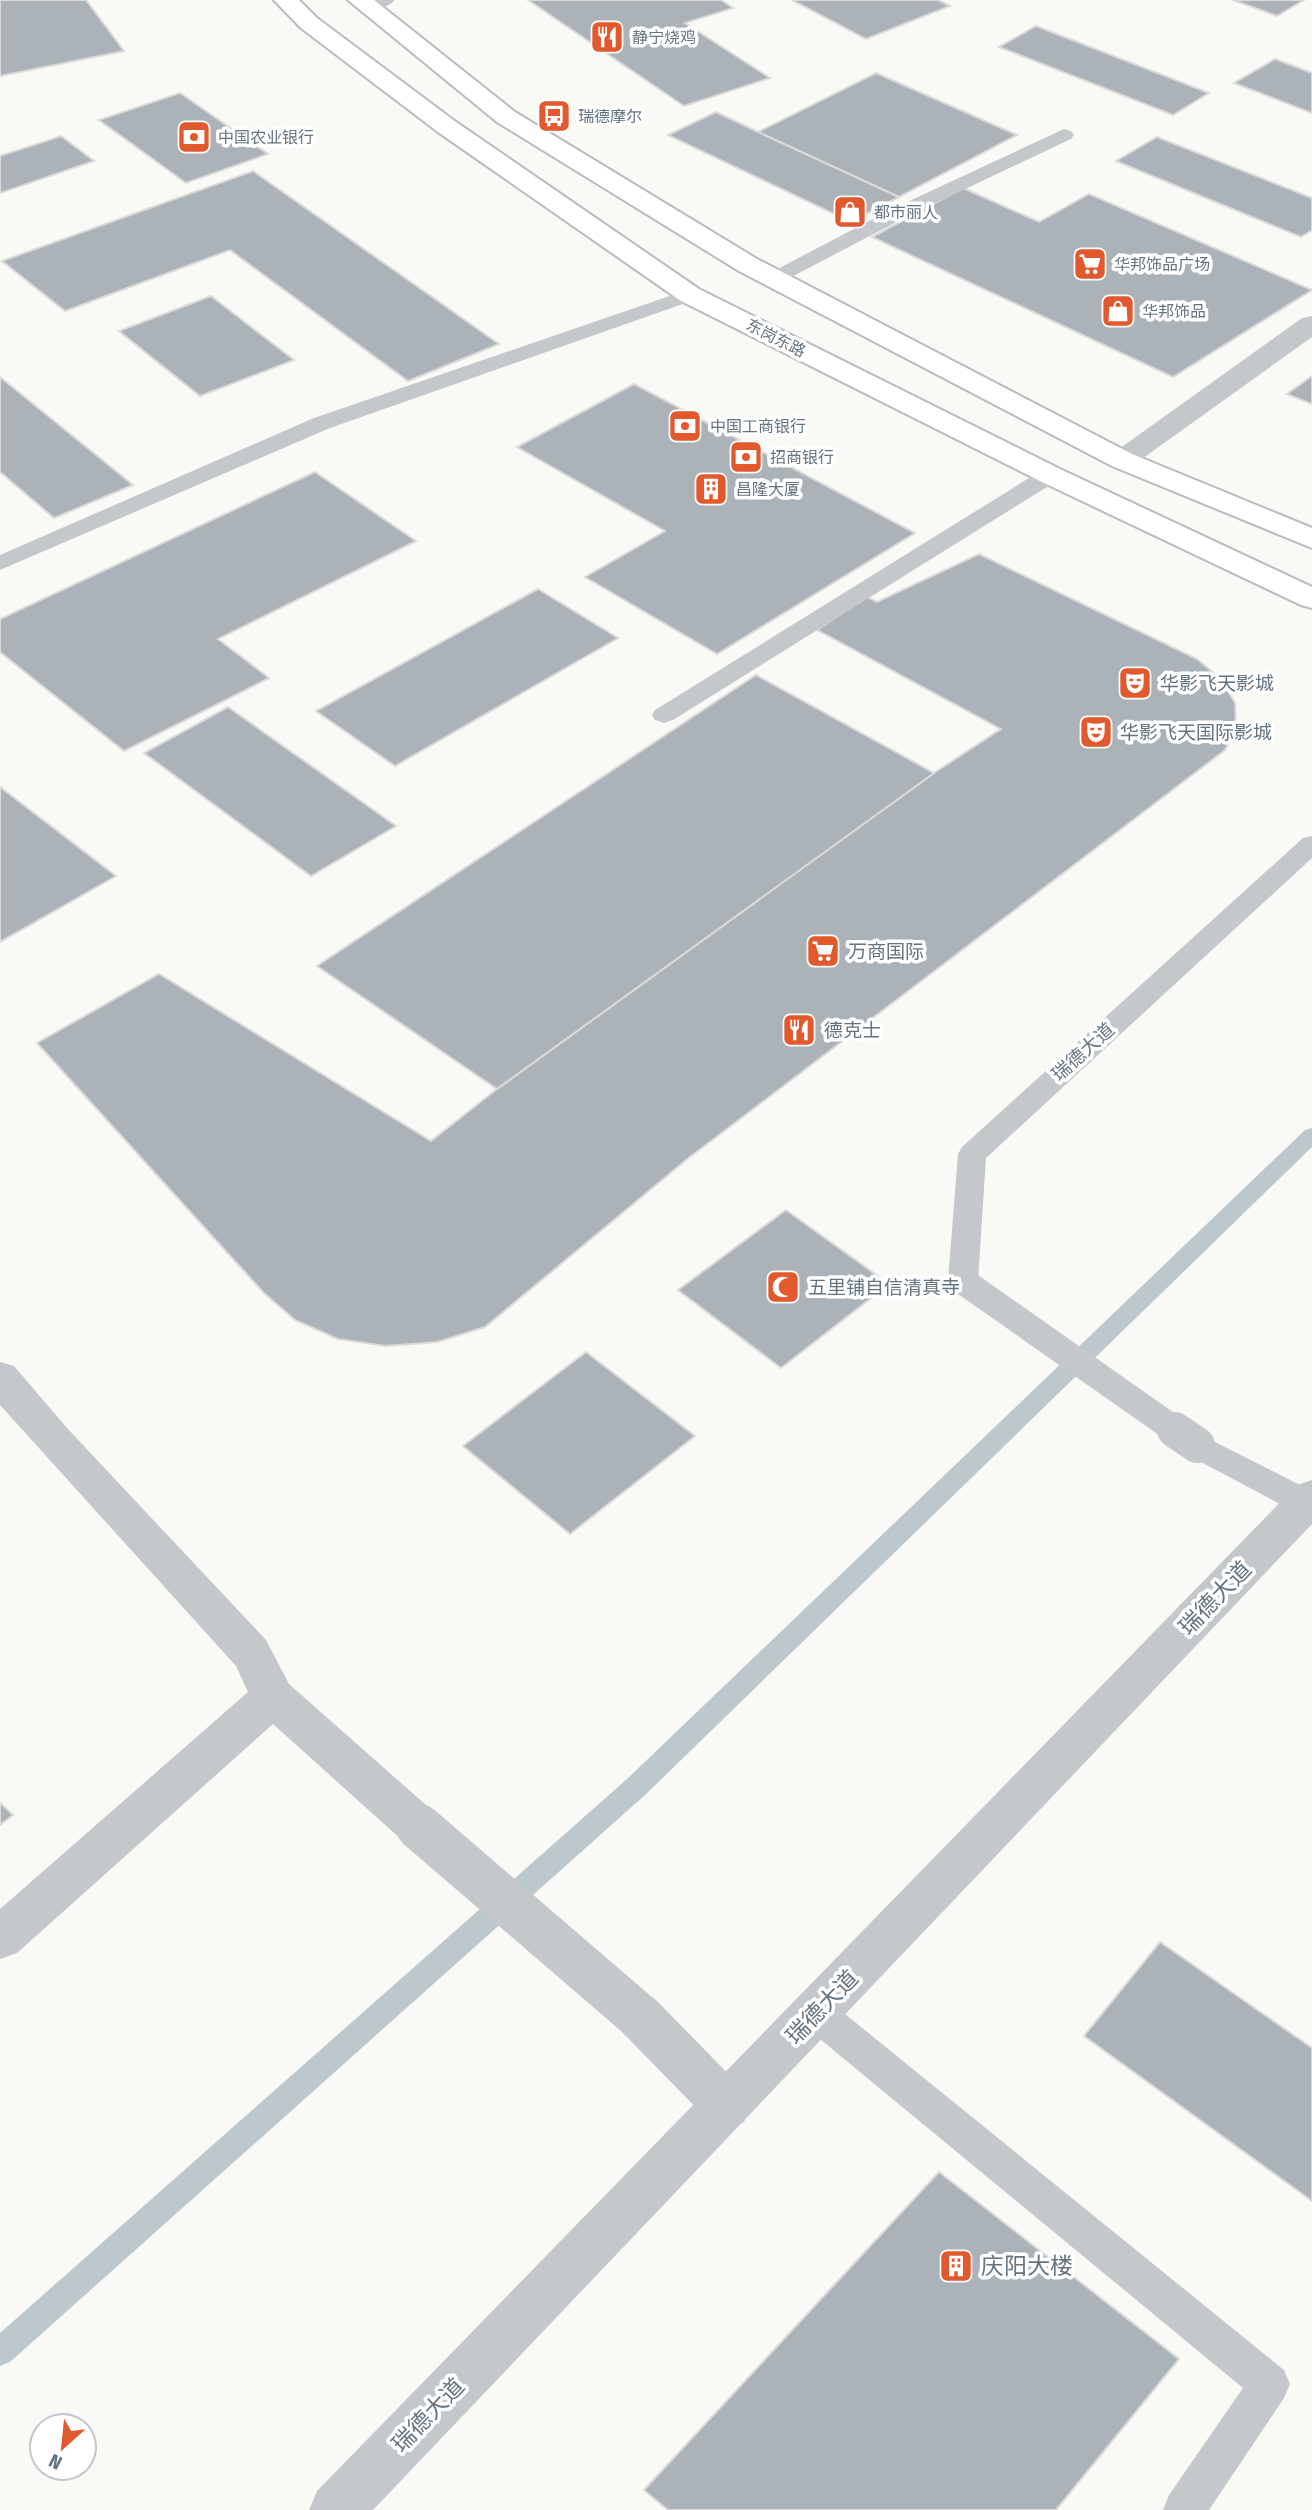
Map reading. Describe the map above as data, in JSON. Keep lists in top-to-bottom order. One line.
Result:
{"streets":{"main road":["东岗东路"],"street":["瑞德大道"]},"places":{"restaurant":["静宁烧鸡","德克士"],"bus stop":["瑞德摩尔"],"bank":["中国农业银行","中国工商银行","招商银行"],"shop":["都市丽人","华邦饰品"],"supermarket":["华邦饰品广场","万商国际"],"building":["昌隆大厦","庆阳大楼"],"theatre":["华影飞天影城","华影飞天国际影城"],"mosque":["五里铺自信清真寺"]},"north":"bottom left"}
